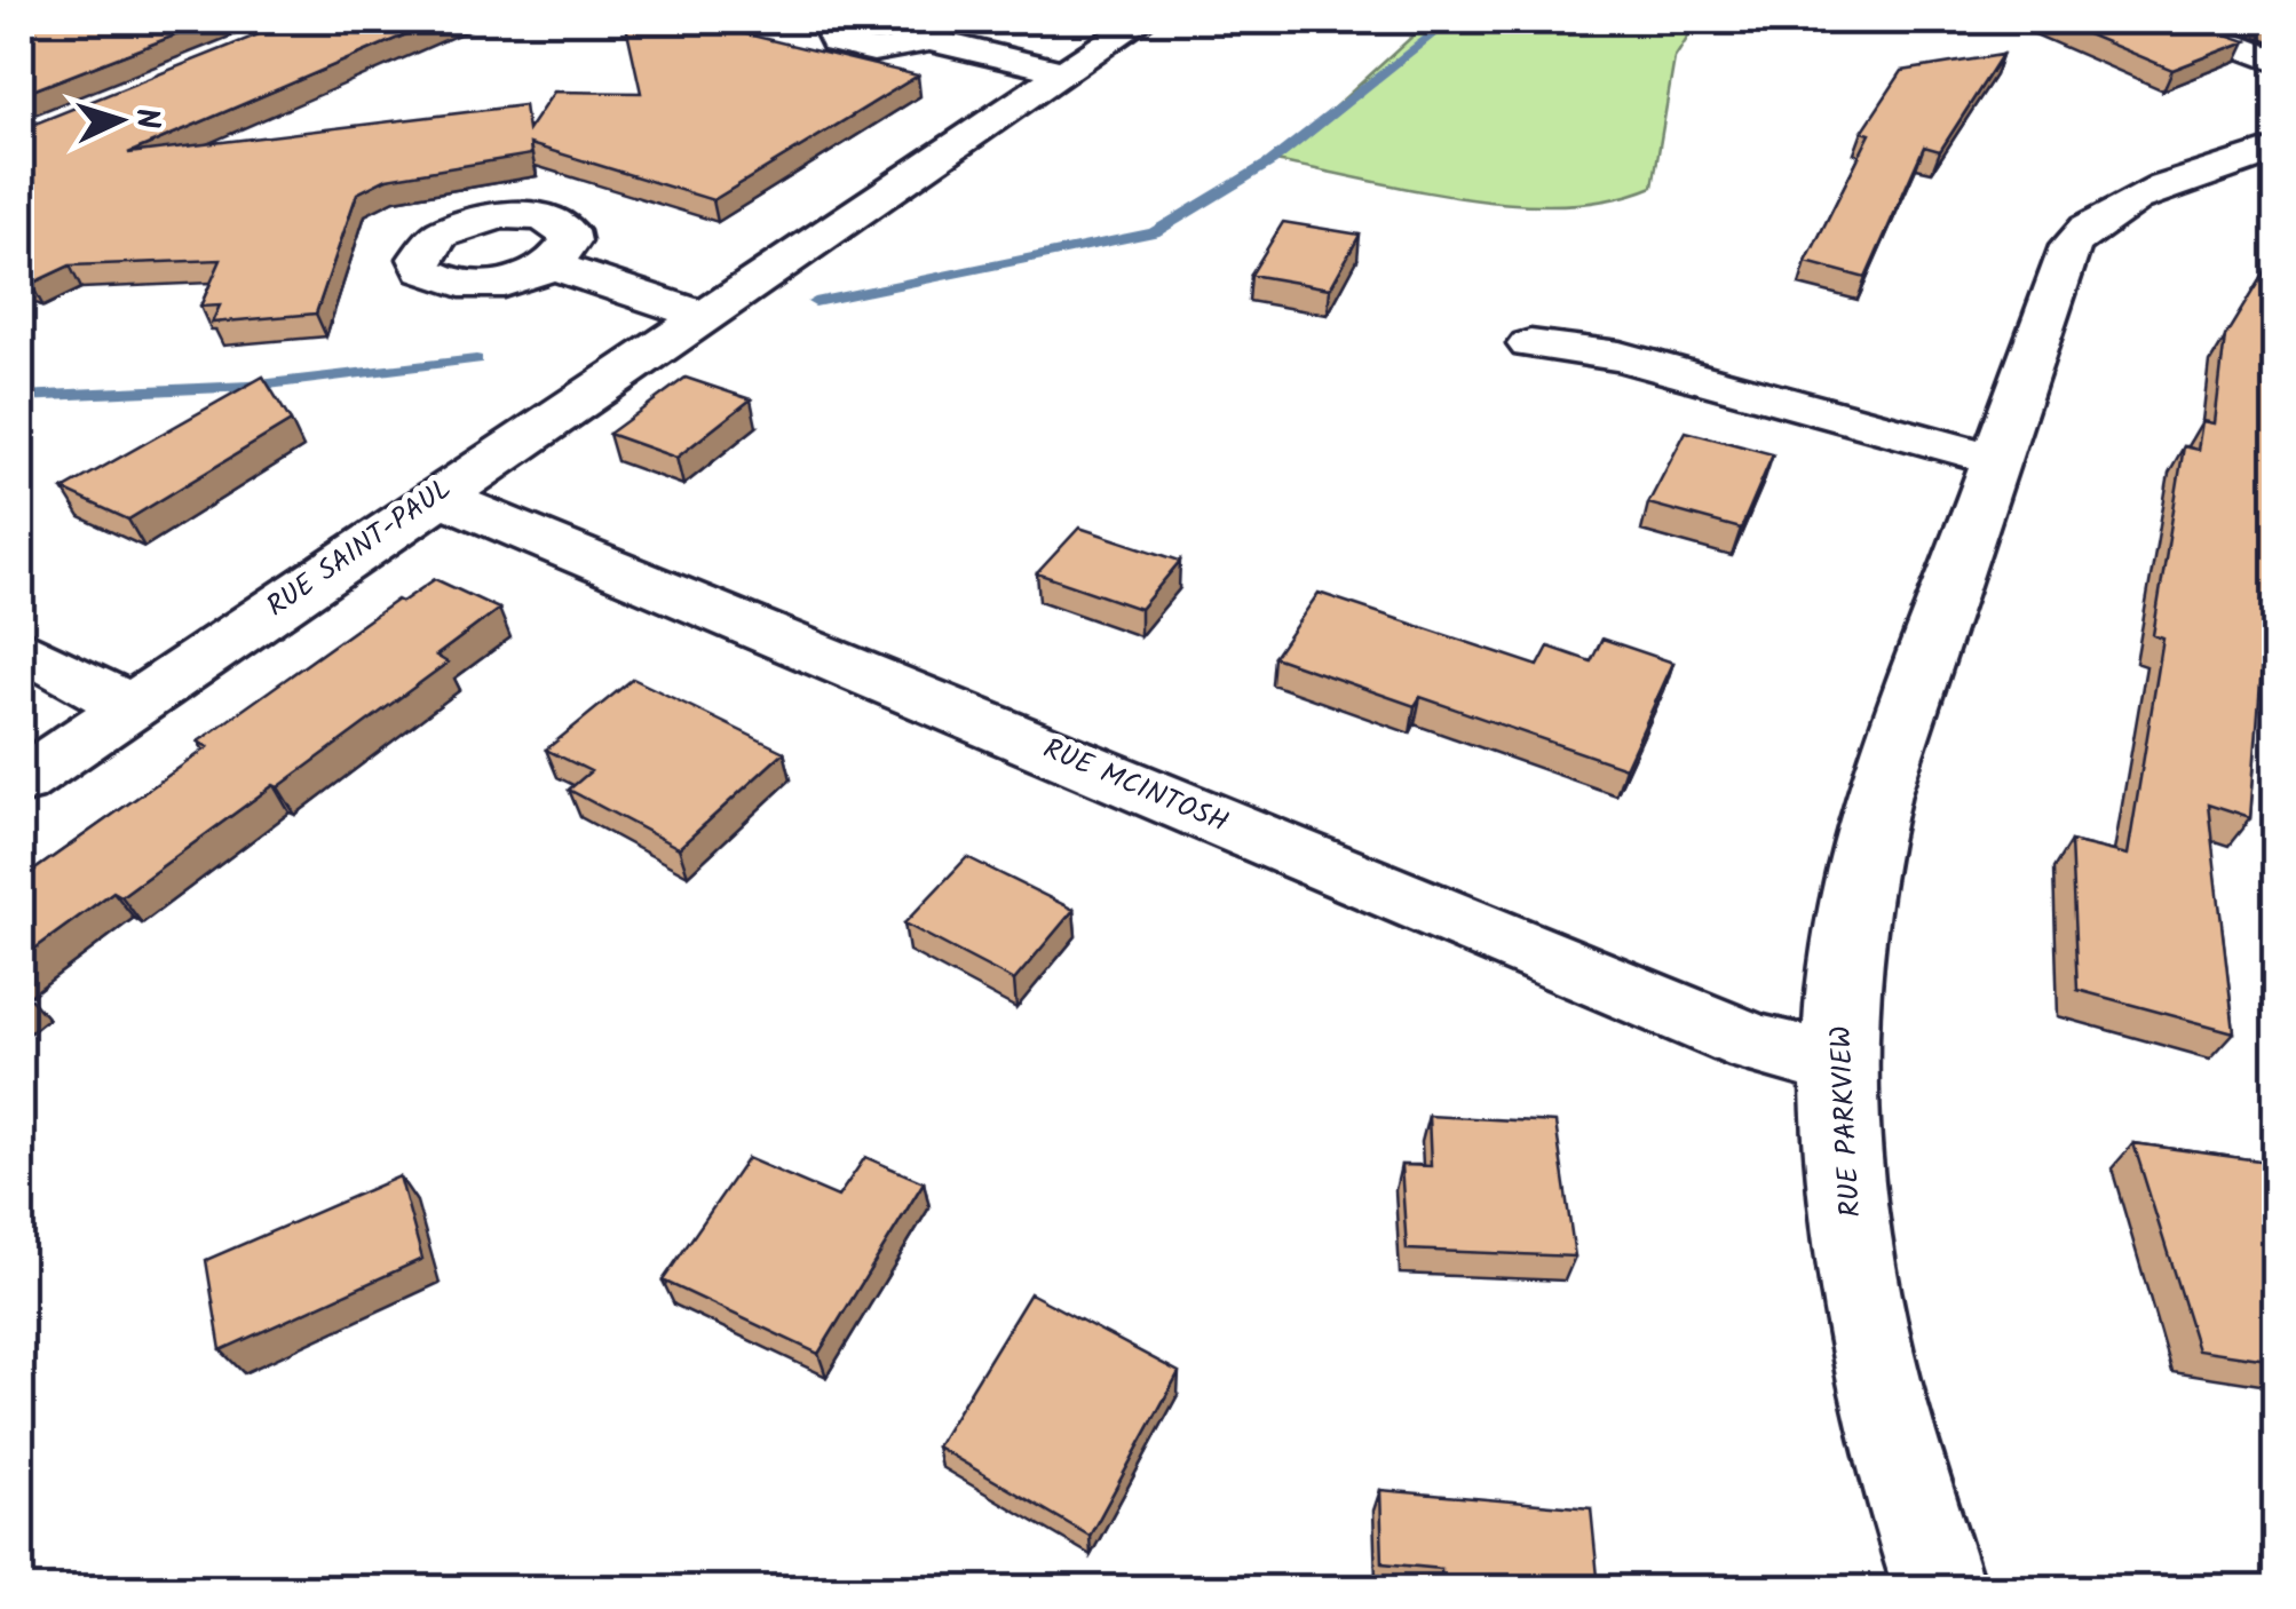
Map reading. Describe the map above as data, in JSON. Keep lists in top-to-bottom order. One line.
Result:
{"streets":{"street":["RUE SAINT-PAUL","RUE MCINTOSH","RUE PARKVIEW"]},"crossings":[["RUE SAINT-PAUL","RUE MCINTOSH"],["RUE MCINTOSH","RUE PARKVIEW"]],"north":"right"}
